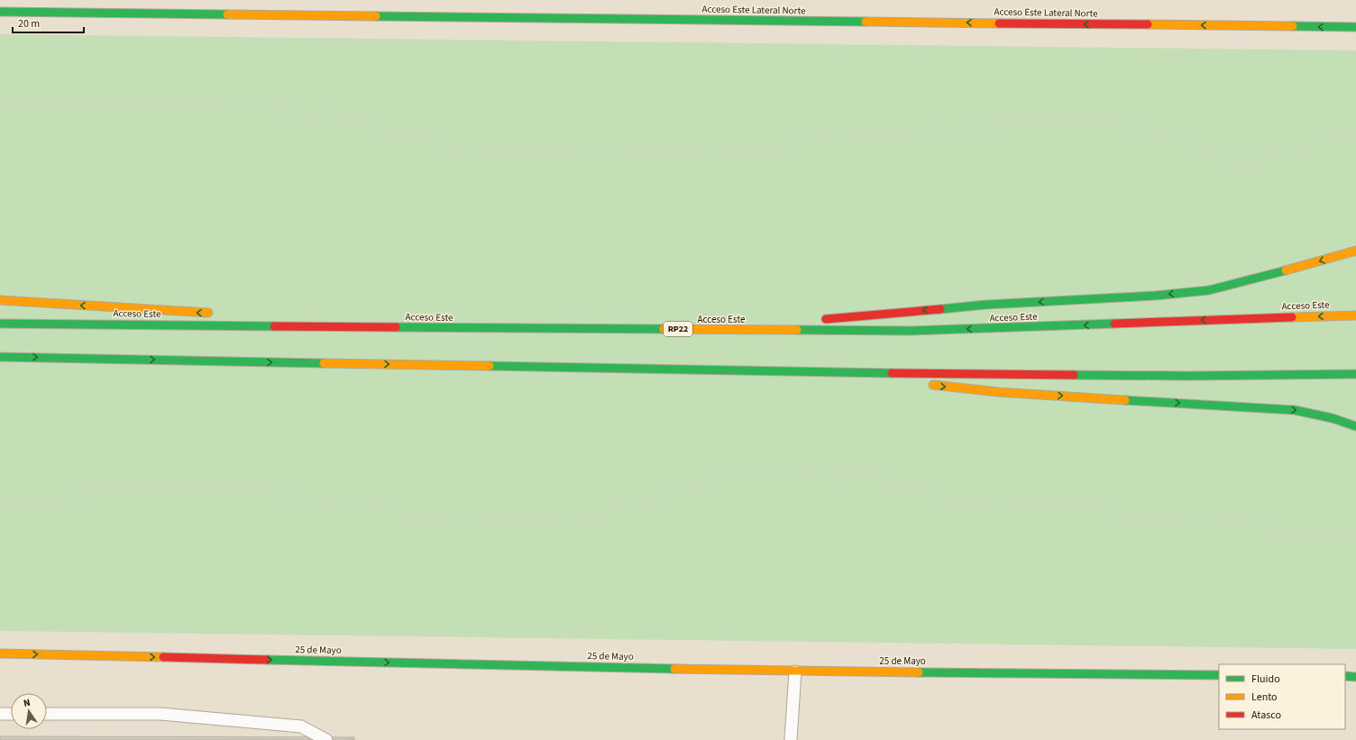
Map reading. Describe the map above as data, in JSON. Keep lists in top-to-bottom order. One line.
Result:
{"streets":{"main road":["Acceso Este Lateral Norte","Acceso Este","RP22","25 de Mayo"]},"one_way":["Acceso Este Lateral Norte","25 de Mayo"],"legend":["Fluido","Lento","Atasco"],"scale_bar":"20 m","north":"top"}
